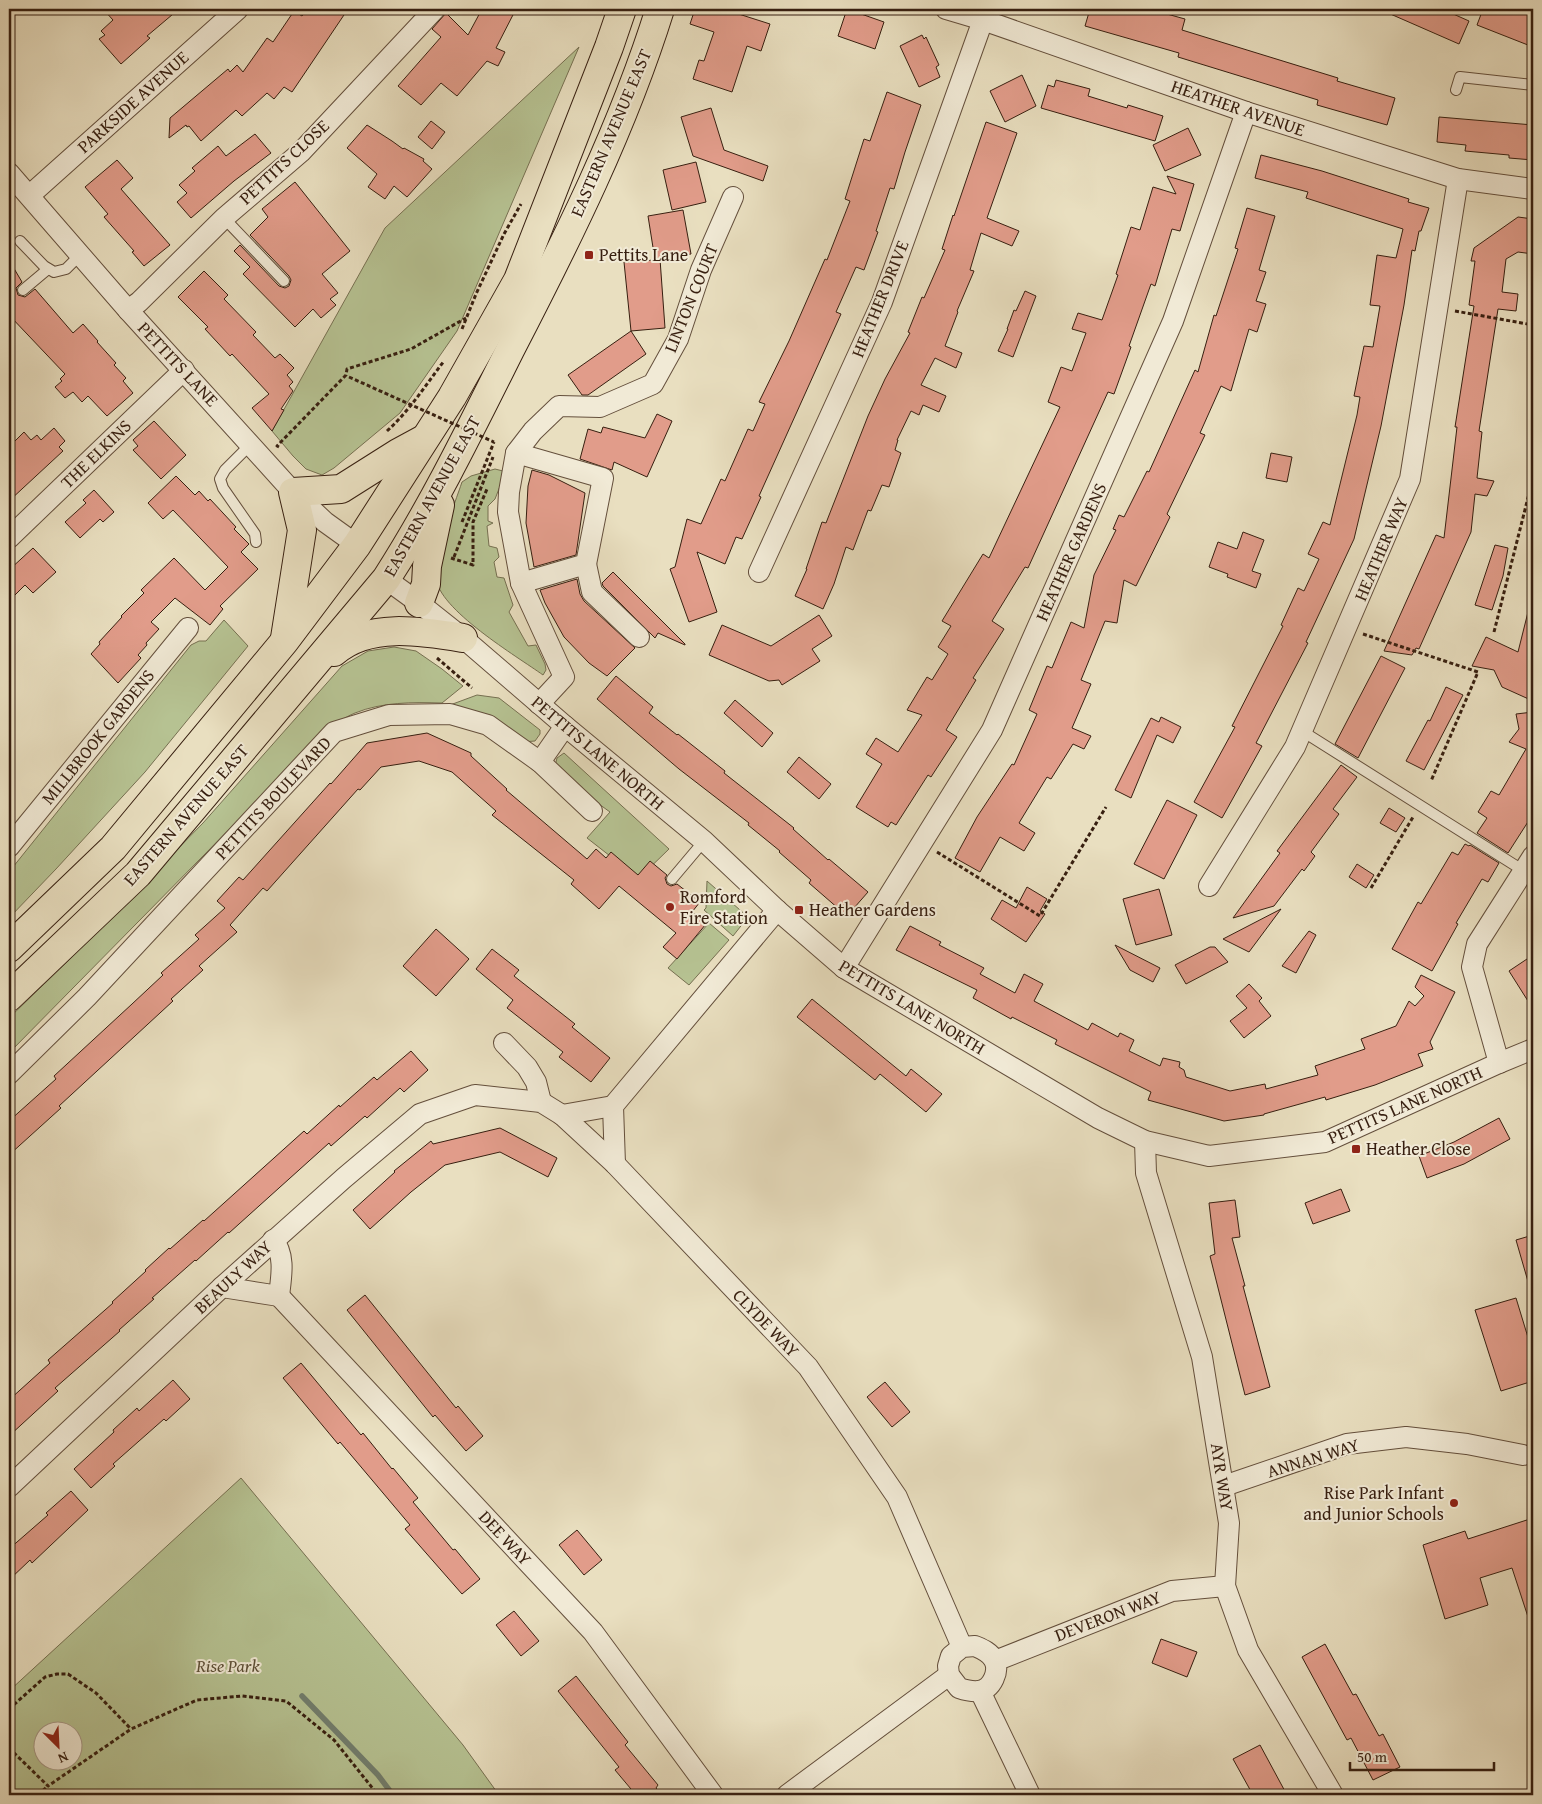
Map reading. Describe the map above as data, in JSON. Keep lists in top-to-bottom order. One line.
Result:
{"streets":{"highway":["EASTERN AVENUE EAST"],"street":["PARKSIDE AVENUE","HEATHER AVENUE","PETTITS CLOSE","LINTON COURT","HEATHER DRIVE","PETTITS LANE","THE ELKINS","HEATHER WAY","HEATHER GARDENS","MILLBROOK GARDENS","PETTITS LANE NORTH","PETTITS BOULEVARD","BEAULY WAY","CLYDE WAY","ANNAN WAY","AYR WAY","DEE WAY","DEVERON WAY"]},"crossings":[["PARKSIDE AVENUE","PETTITS LANE"],["HEATHER AVENUE","HEATHER DRIVE"],["HEATHER AVENUE","HEATHER WAY"],["HEATHER AVENUE","HEATHER GARDENS"],["EASTERN AVENUE EAST","PETTITS LANE"],["EASTERN AVENUE EAST","PETTITS LANE NORTH"],["PETTITS CLOSE","PETTITS LANE"],["PETTITS LANE","THE ELKINS"],["HEATHER GARDENS","PETTITS LANE NORTH"],["PETTITS LANE NORTH","AYR WAY"],["BEAULY WAY","CLYDE WAY"],["CLYDE WAY","DEVERON WAY"],["ANNAN WAY","AYR WAY"],["AYR WAY","DEVERON WAY"]],"parks":["Rise Park"],"places":{"transit":["Pettits Lane","Heather Gardens","Heather Close"],"other":["Romford Fire Station","Rise Park Infant and Junior Schools"]},"scale_bar":"50 m","north":"bottom right"}
